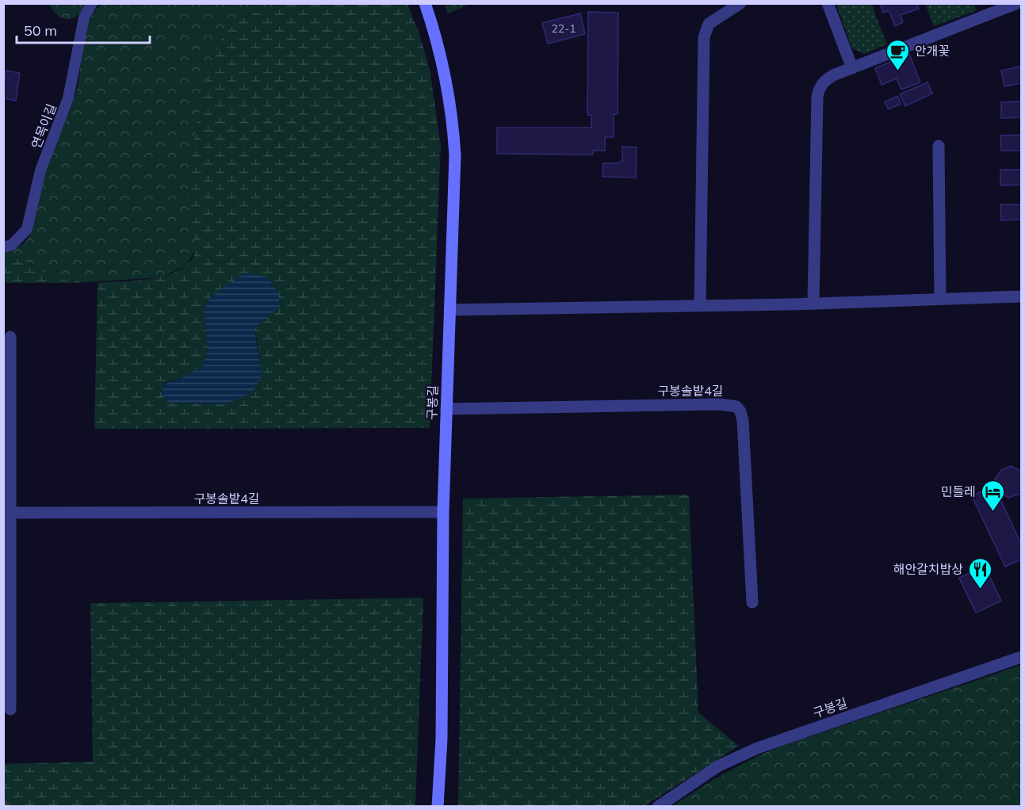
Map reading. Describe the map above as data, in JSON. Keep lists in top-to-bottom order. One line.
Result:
{"streets":{"street":["구봉솔밭4길","구봉길"],"lane":["연목이길"]},"crossings":[["구봉솔밭4길","구봉길"]],"places":{"cafe":["안개꽃"],"hotel":["민들레"],"restaurant":["해안갈치밥상"]},"house_numbers":["22-1"],"scale_bar":"50 m"}
